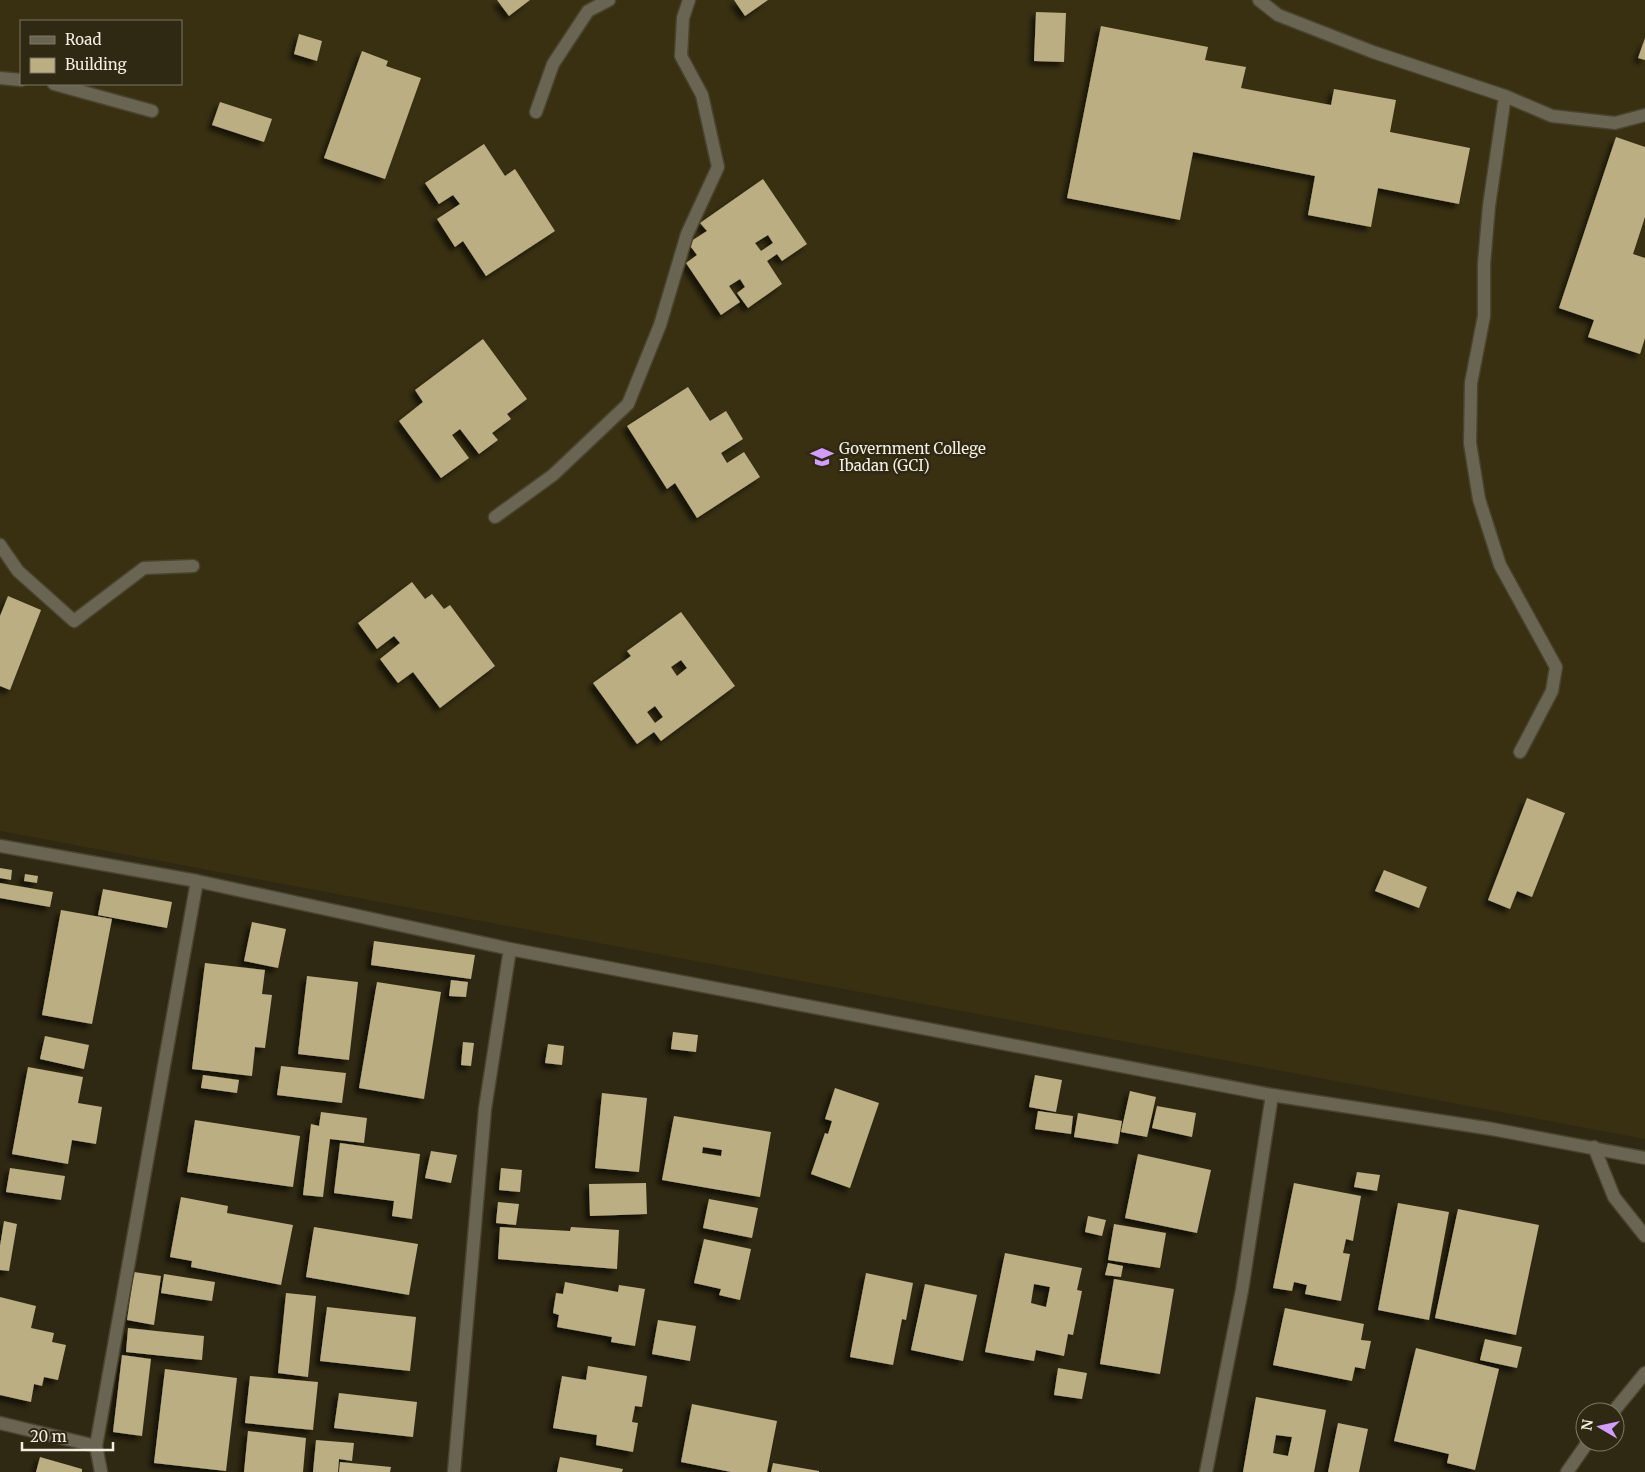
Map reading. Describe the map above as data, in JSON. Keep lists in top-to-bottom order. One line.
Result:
{"places":{"school or university":["Government College Ibadan (GCI)"]},"legend":["Road","Building"],"scale_bar":"20 m","north":"left"}
